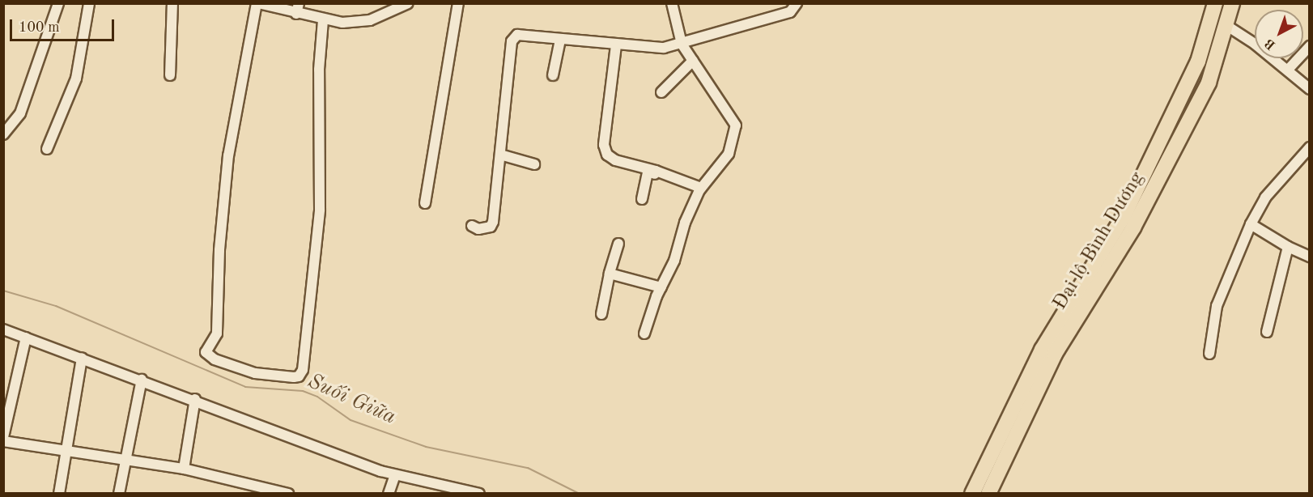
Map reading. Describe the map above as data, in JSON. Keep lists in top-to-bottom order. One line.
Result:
{"streets":{"highway":["Đại lộ Bình Dương"]},"water":["Suối Giữa"],"scale_bar":"100 m","north":"bottom left"}
